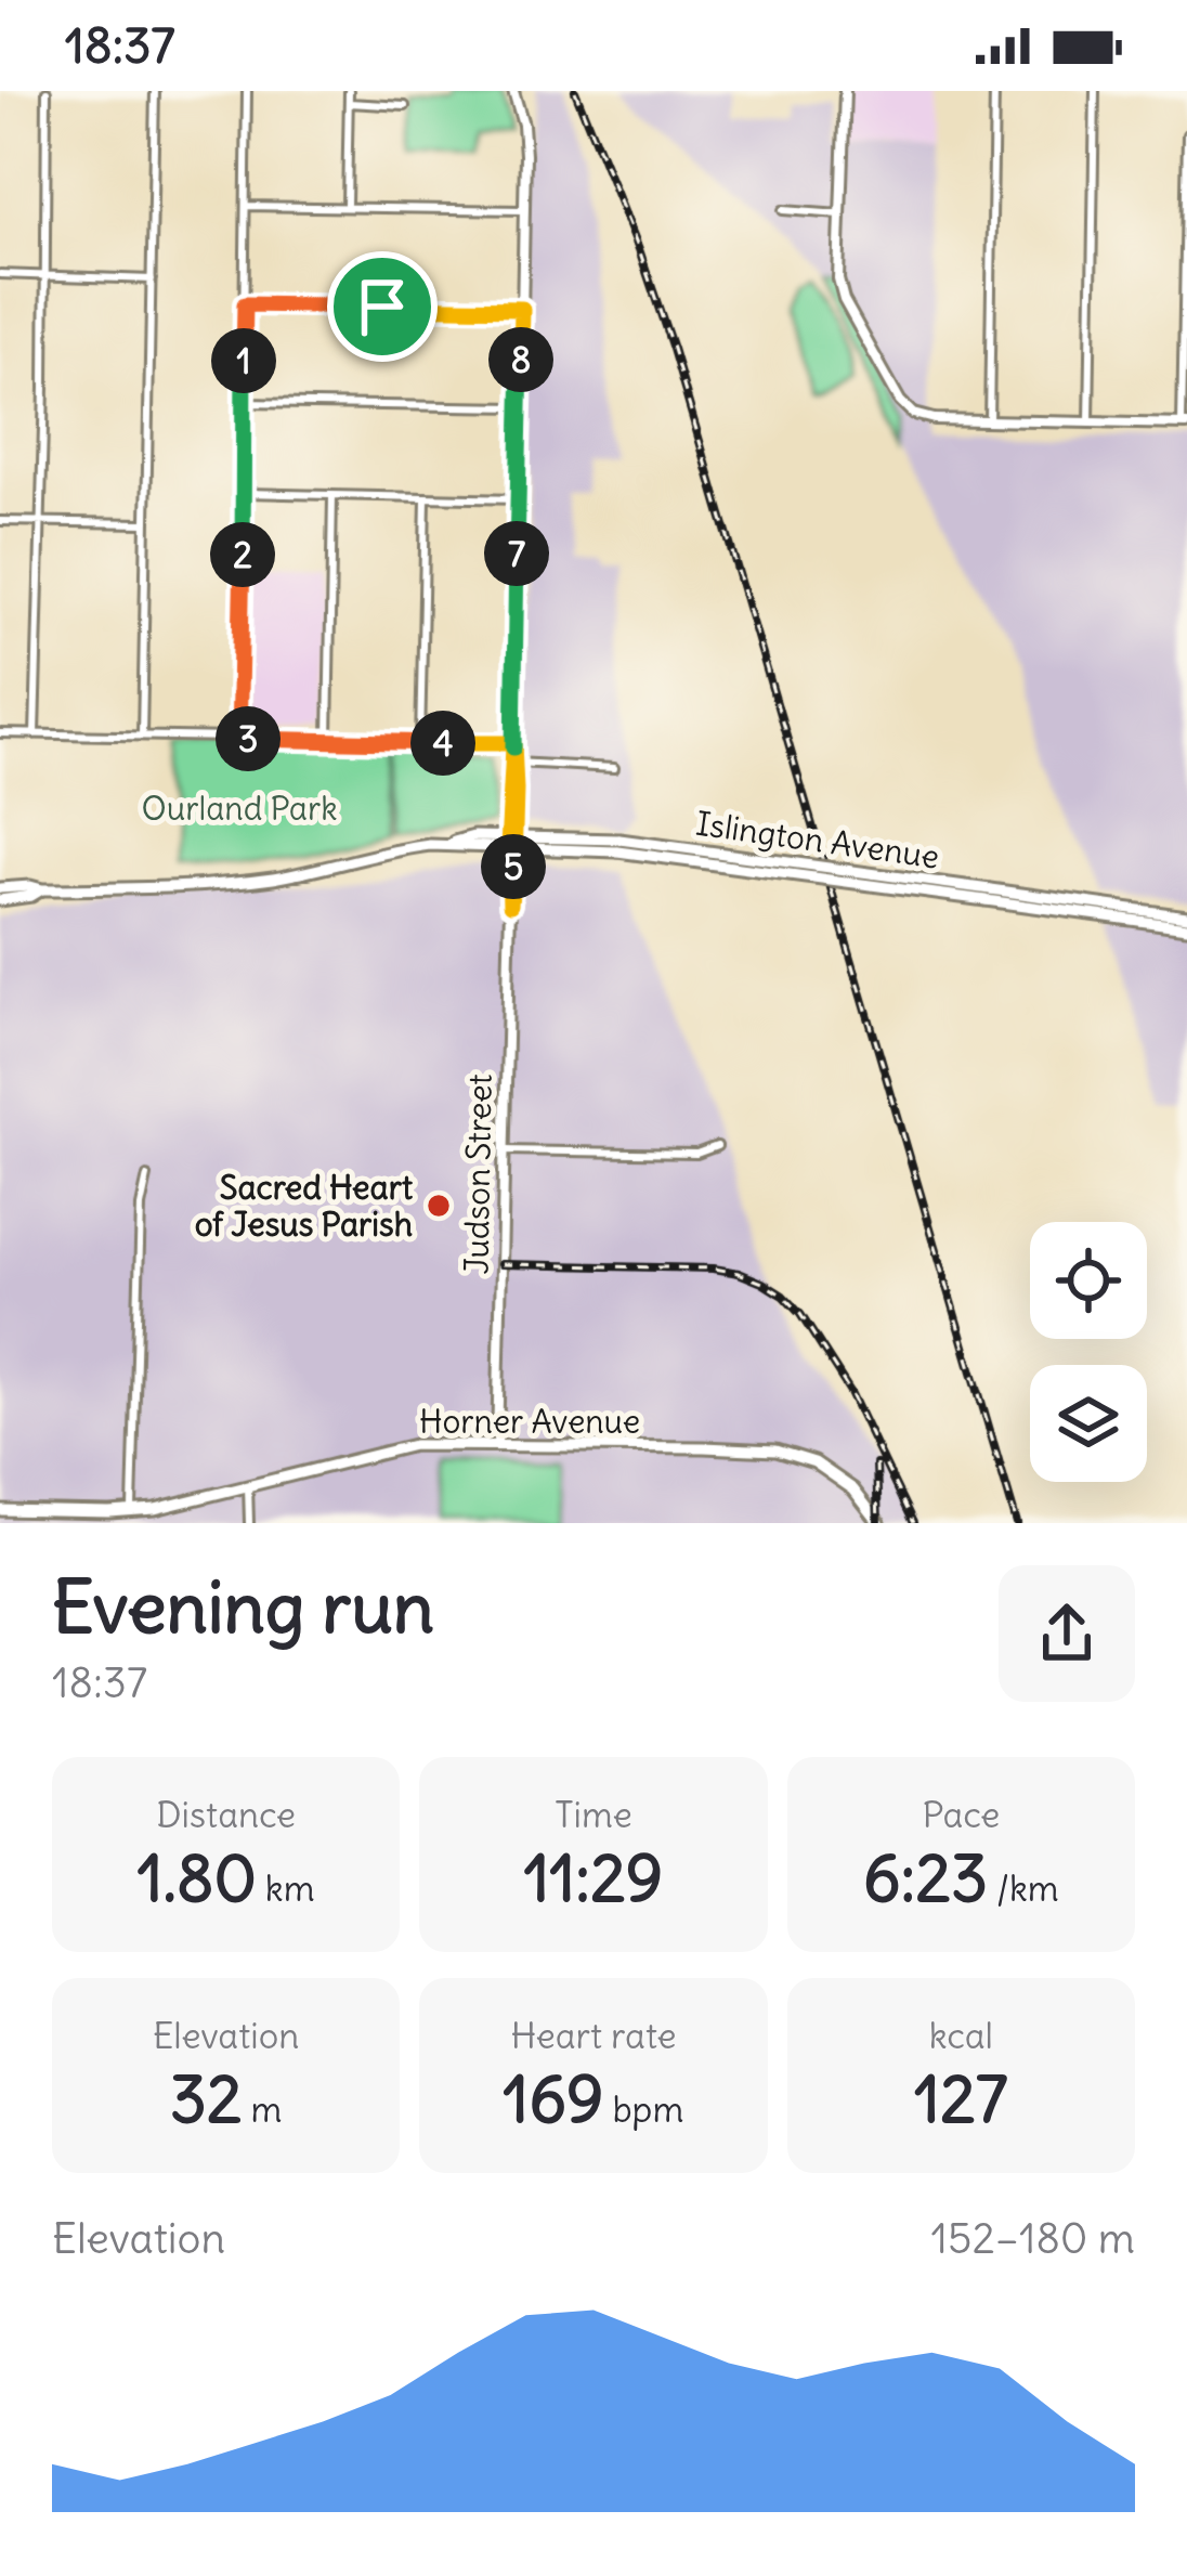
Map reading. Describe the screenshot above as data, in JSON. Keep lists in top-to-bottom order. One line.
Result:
{"streets":{"main road":["Islington Avenue","Horner Avenue"],"street":["Judson Street"]},"crossings":[["Islington Avenue","Judson Street"],["Judson Street","Horner Avenue"]],"parks":["Ourland Park"],"places":["Sacred Heart of Jesus Parish"],"page":{"status":"18:37","pins":["8","1","7","2","3","4","5"],"heading":["Evening run","18:37"],"stats":[["Distance","1.80 km"],["Time","11:29"],["Pace","6:23 /km"],["Elevation","32 m"],["Heart rate","169 bpm"],["kcal","127"]],"chart":["Elevation","152–180 m"]}}
